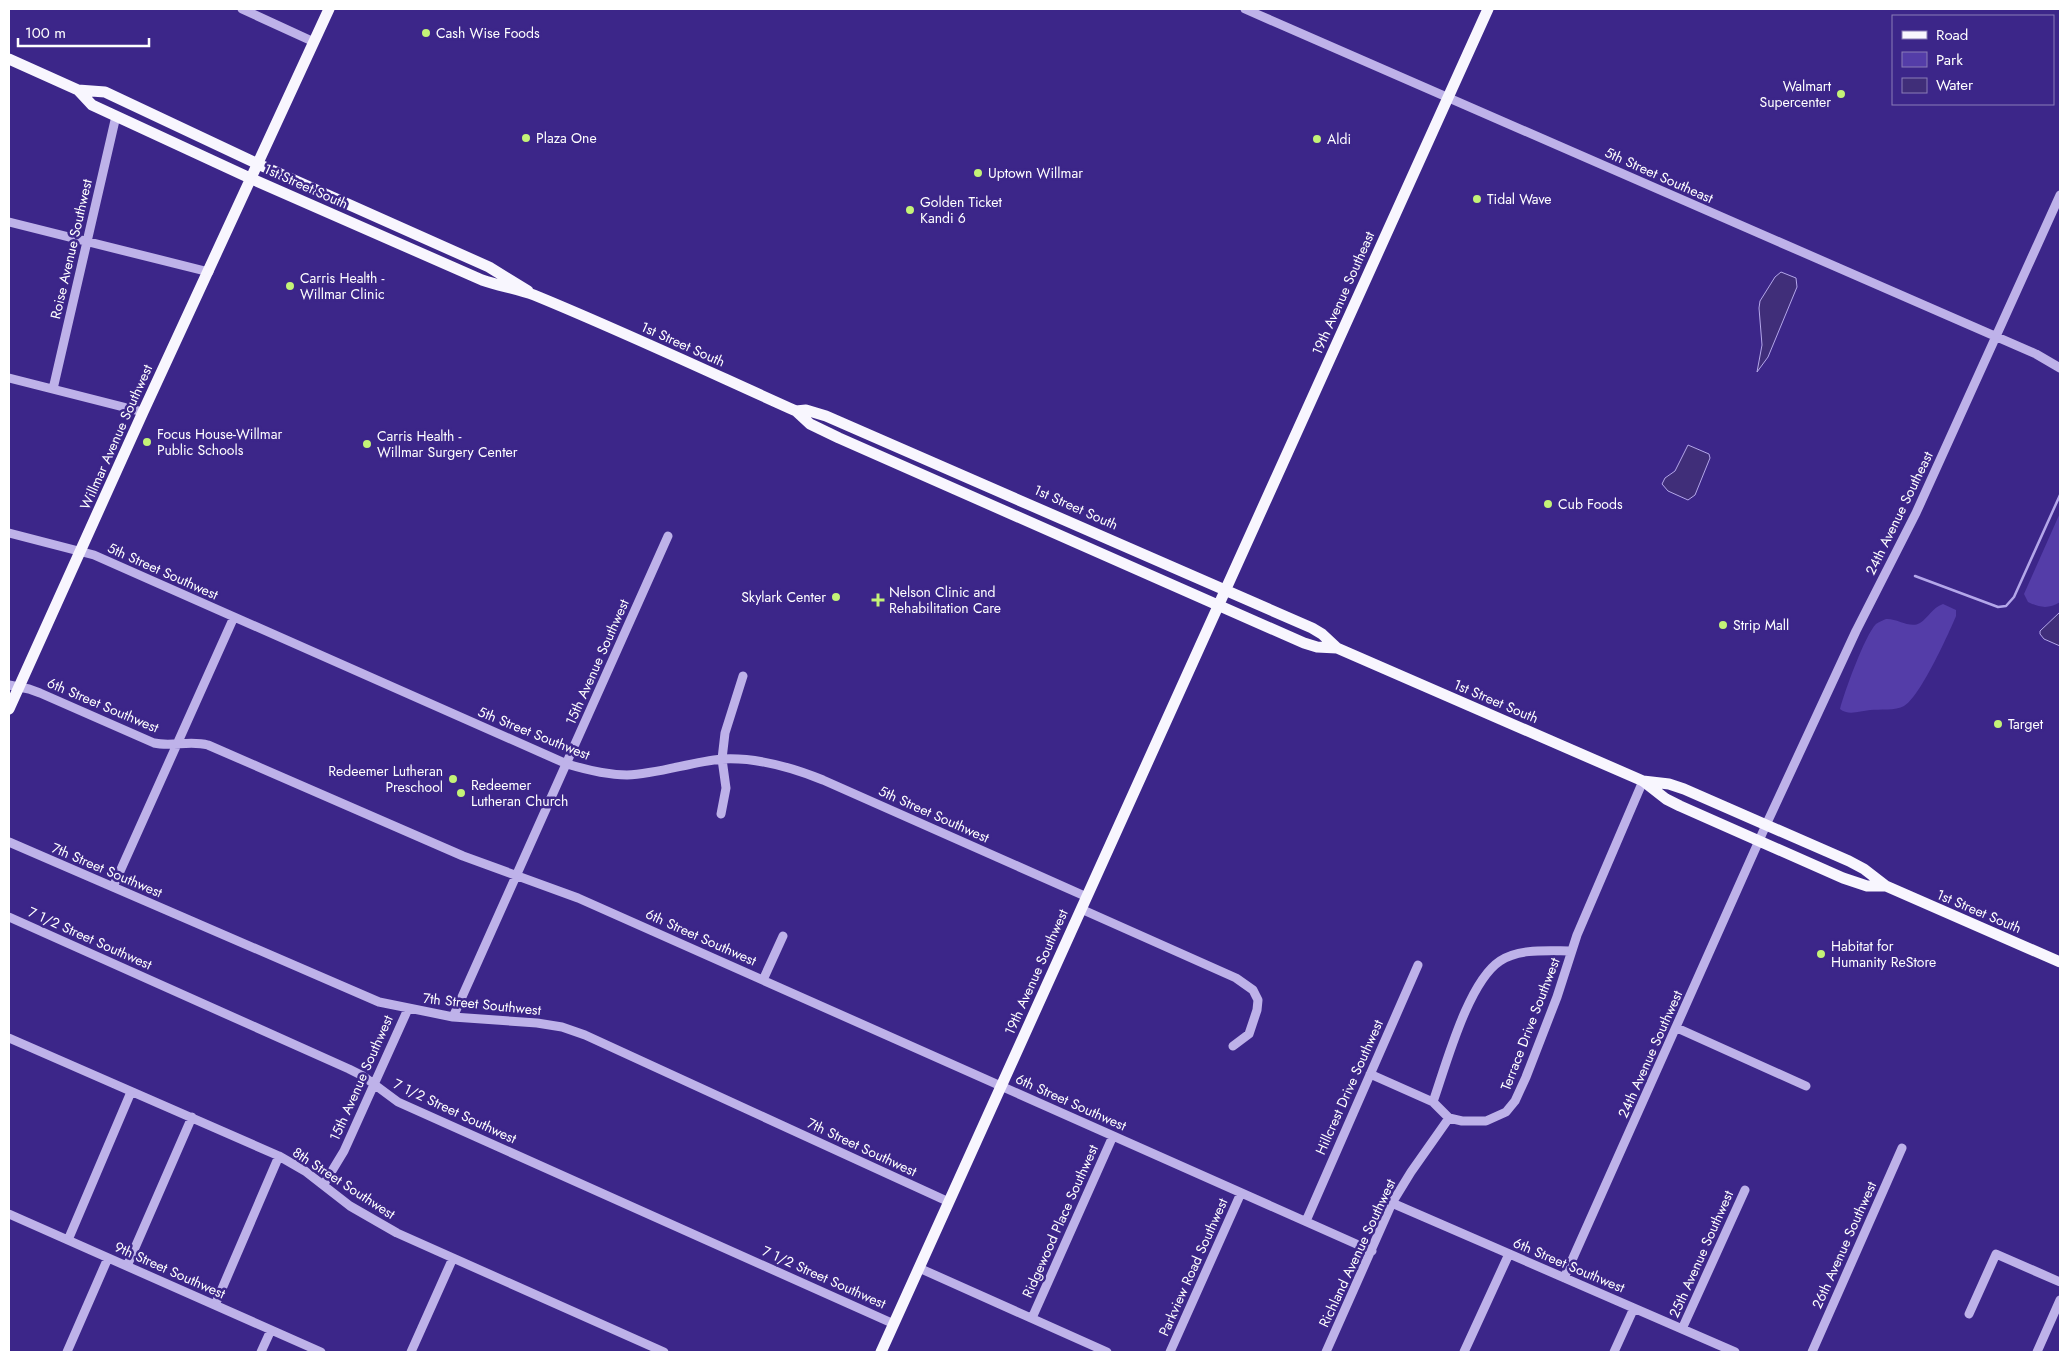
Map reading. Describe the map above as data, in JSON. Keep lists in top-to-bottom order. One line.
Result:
{"streets":{"main road":["1st Street South","19th Avenue Southeast","Willmar Avenue Southwest","19th Avenue Southwest"],"street":["5th Street Southeast","Roise Avenue Southwest","24th Avenue Southeast","5th Street Southwest","15th Avenue Southwest","6th Street Southwest","7th Street Southwest","7 1/2 Street Southwest","Terrace Drive Southwest","24th Avenue Southwest","Hillcrest Drive Southwest","8th Street Southwest","Ridgewood Place Southwest","26th Avenue Southwest","Richland Avenue Southwest","25th Avenue Southwest","Parkview Road Southwest","9th Street Southwest"]},"crossings":[["5th Street Southeast","19th Avenue Southeast"],["5th Street Southeast","24th Avenue Southeast"],["1st Street South","Roise Avenue Southwest"],["1st Street South","19th Avenue Southeast"],["1st Street South","Willmar Avenue Southwest"],["1st Street South","24th Avenue Southeast"],["1st Street South","19th Avenue Southwest"],["1st Street South","Terrace Drive Southwest"],["1st Street South","24th Avenue Southwest"],["19th Avenue Southeast","19th Avenue Southwest"],["Willmar Avenue Southwest","5th Street Southwest"],["Willmar Avenue Southwest","6th Street Southwest"],["24th Avenue Southeast","24th Avenue Southwest"],["5th Street Southwest","15th Avenue Southwest"],["5th Street Southwest","19th Avenue Southwest"],["15th Avenue Southwest","6th Street Southwest"],["15th Avenue Southwest","7th Street Southwest"],["15th Avenue Southwest","7 1/2 Street Southwest"],["15th Avenue Southwest","8th Street Southwest"],["6th Street Southwest","19th Avenue Southwest"],["6th Street Southwest","24th Avenue Southwest"],["6th Street Southwest","Hillcrest Drive Southwest"],["6th Street Southwest","Ridgewood Place Southwest"],["6th Street Southwest","Richland Avenue Southwest"],["6th Street Southwest","25th Avenue Southwest"],["6th Street Southwest","Parkview Road Southwest"],["7th Street Southwest","19th Avenue Southwest"],["7 1/2 Street Southwest","19th Avenue Southwest"],["Terrace Drive Southwest","Richland Avenue Southwest"]],"places":{"other":["Cash Wise Foods","Walmart Supercenter","Plaza One","Aldi","Uptown Willmar","Tidal Wave","Golden Ticket Kandi 6","Carris Health - Willmar Clinic","Focus House-Willmar Public Schools","Carris Health - Willmar Surgery Center","Cub Foods","Skylark Center","Strip Mall","Target","Redeemer Lutheran Preschool","Redeemer Lutheran Church","Habitat for Humanity ReStore"],"health":["Nelson Clinic and Rehabilitation Care"]},"legend":["Road","Park","Water"],"scale_bar":"100 m"}
